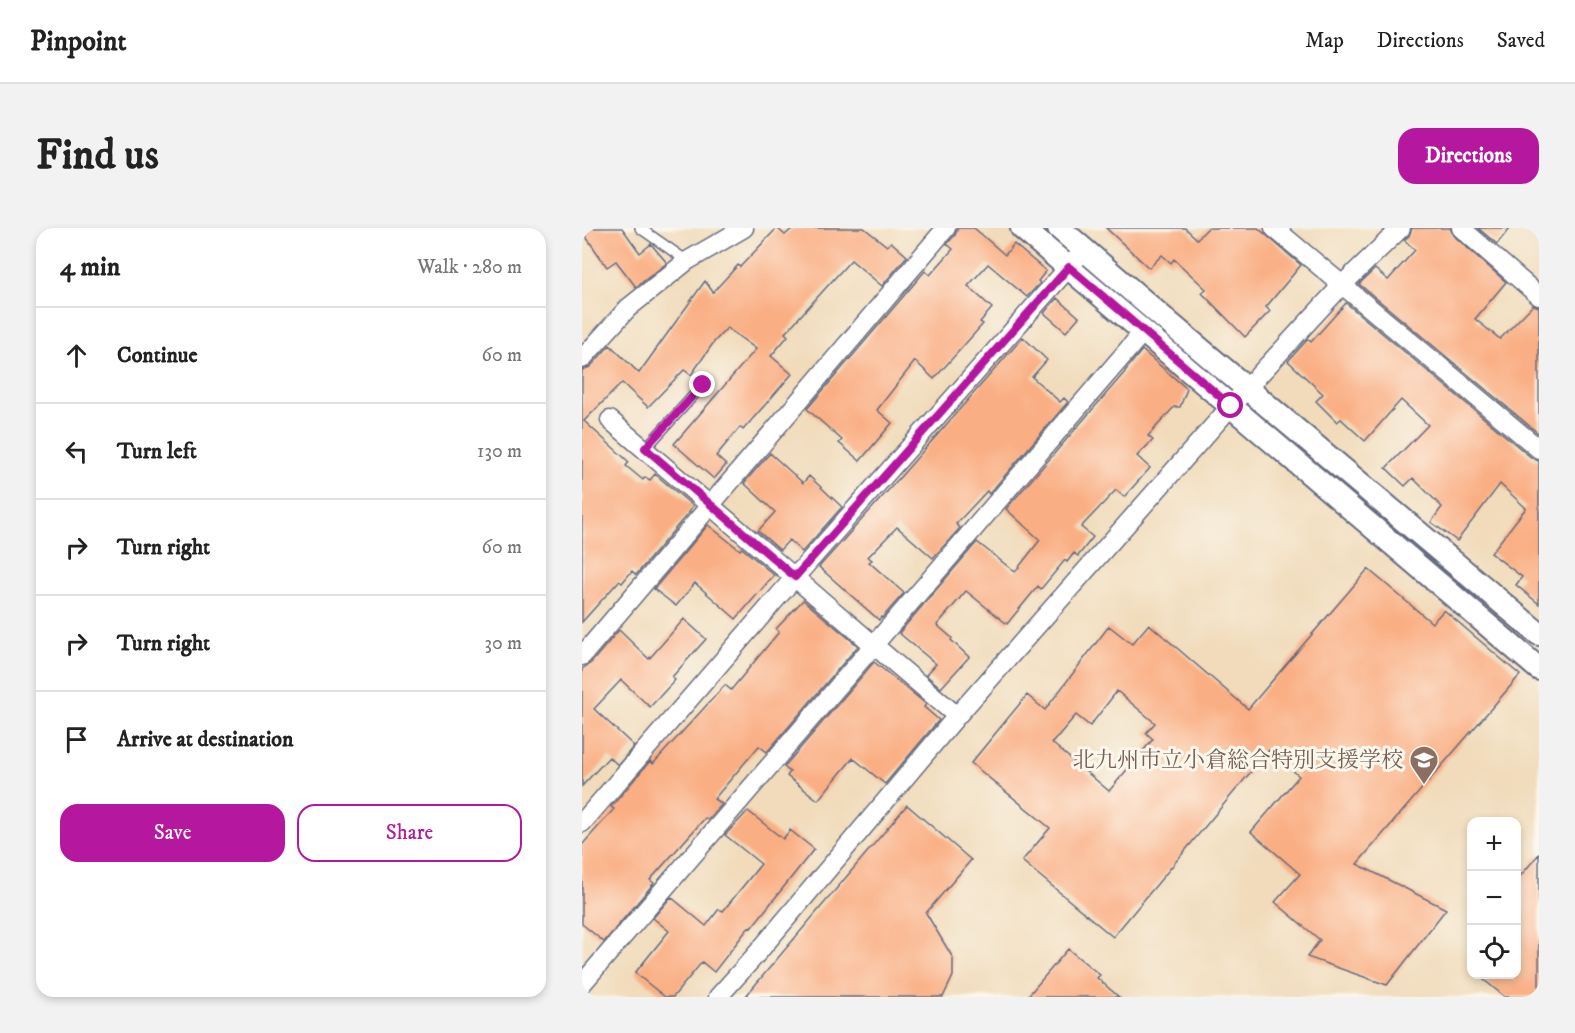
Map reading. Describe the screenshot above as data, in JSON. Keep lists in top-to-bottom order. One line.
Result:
{"places":{"school or university":["北九州市立小倉総合特別支援学校"]},"page":{"header":"Pinpoint","nav":["Map","Directions","Saved"],"buttons":["Directions",["Save","Share"]],"title":"Find us","heading":["4 min","Walk · 280 m"],"list":[["Continue","60 m"],["Turn left","130 m"],["Turn right","60 m"],["Turn right","30 m"],"Arrive at destination"],"map_buttons":["+","−"]}}
